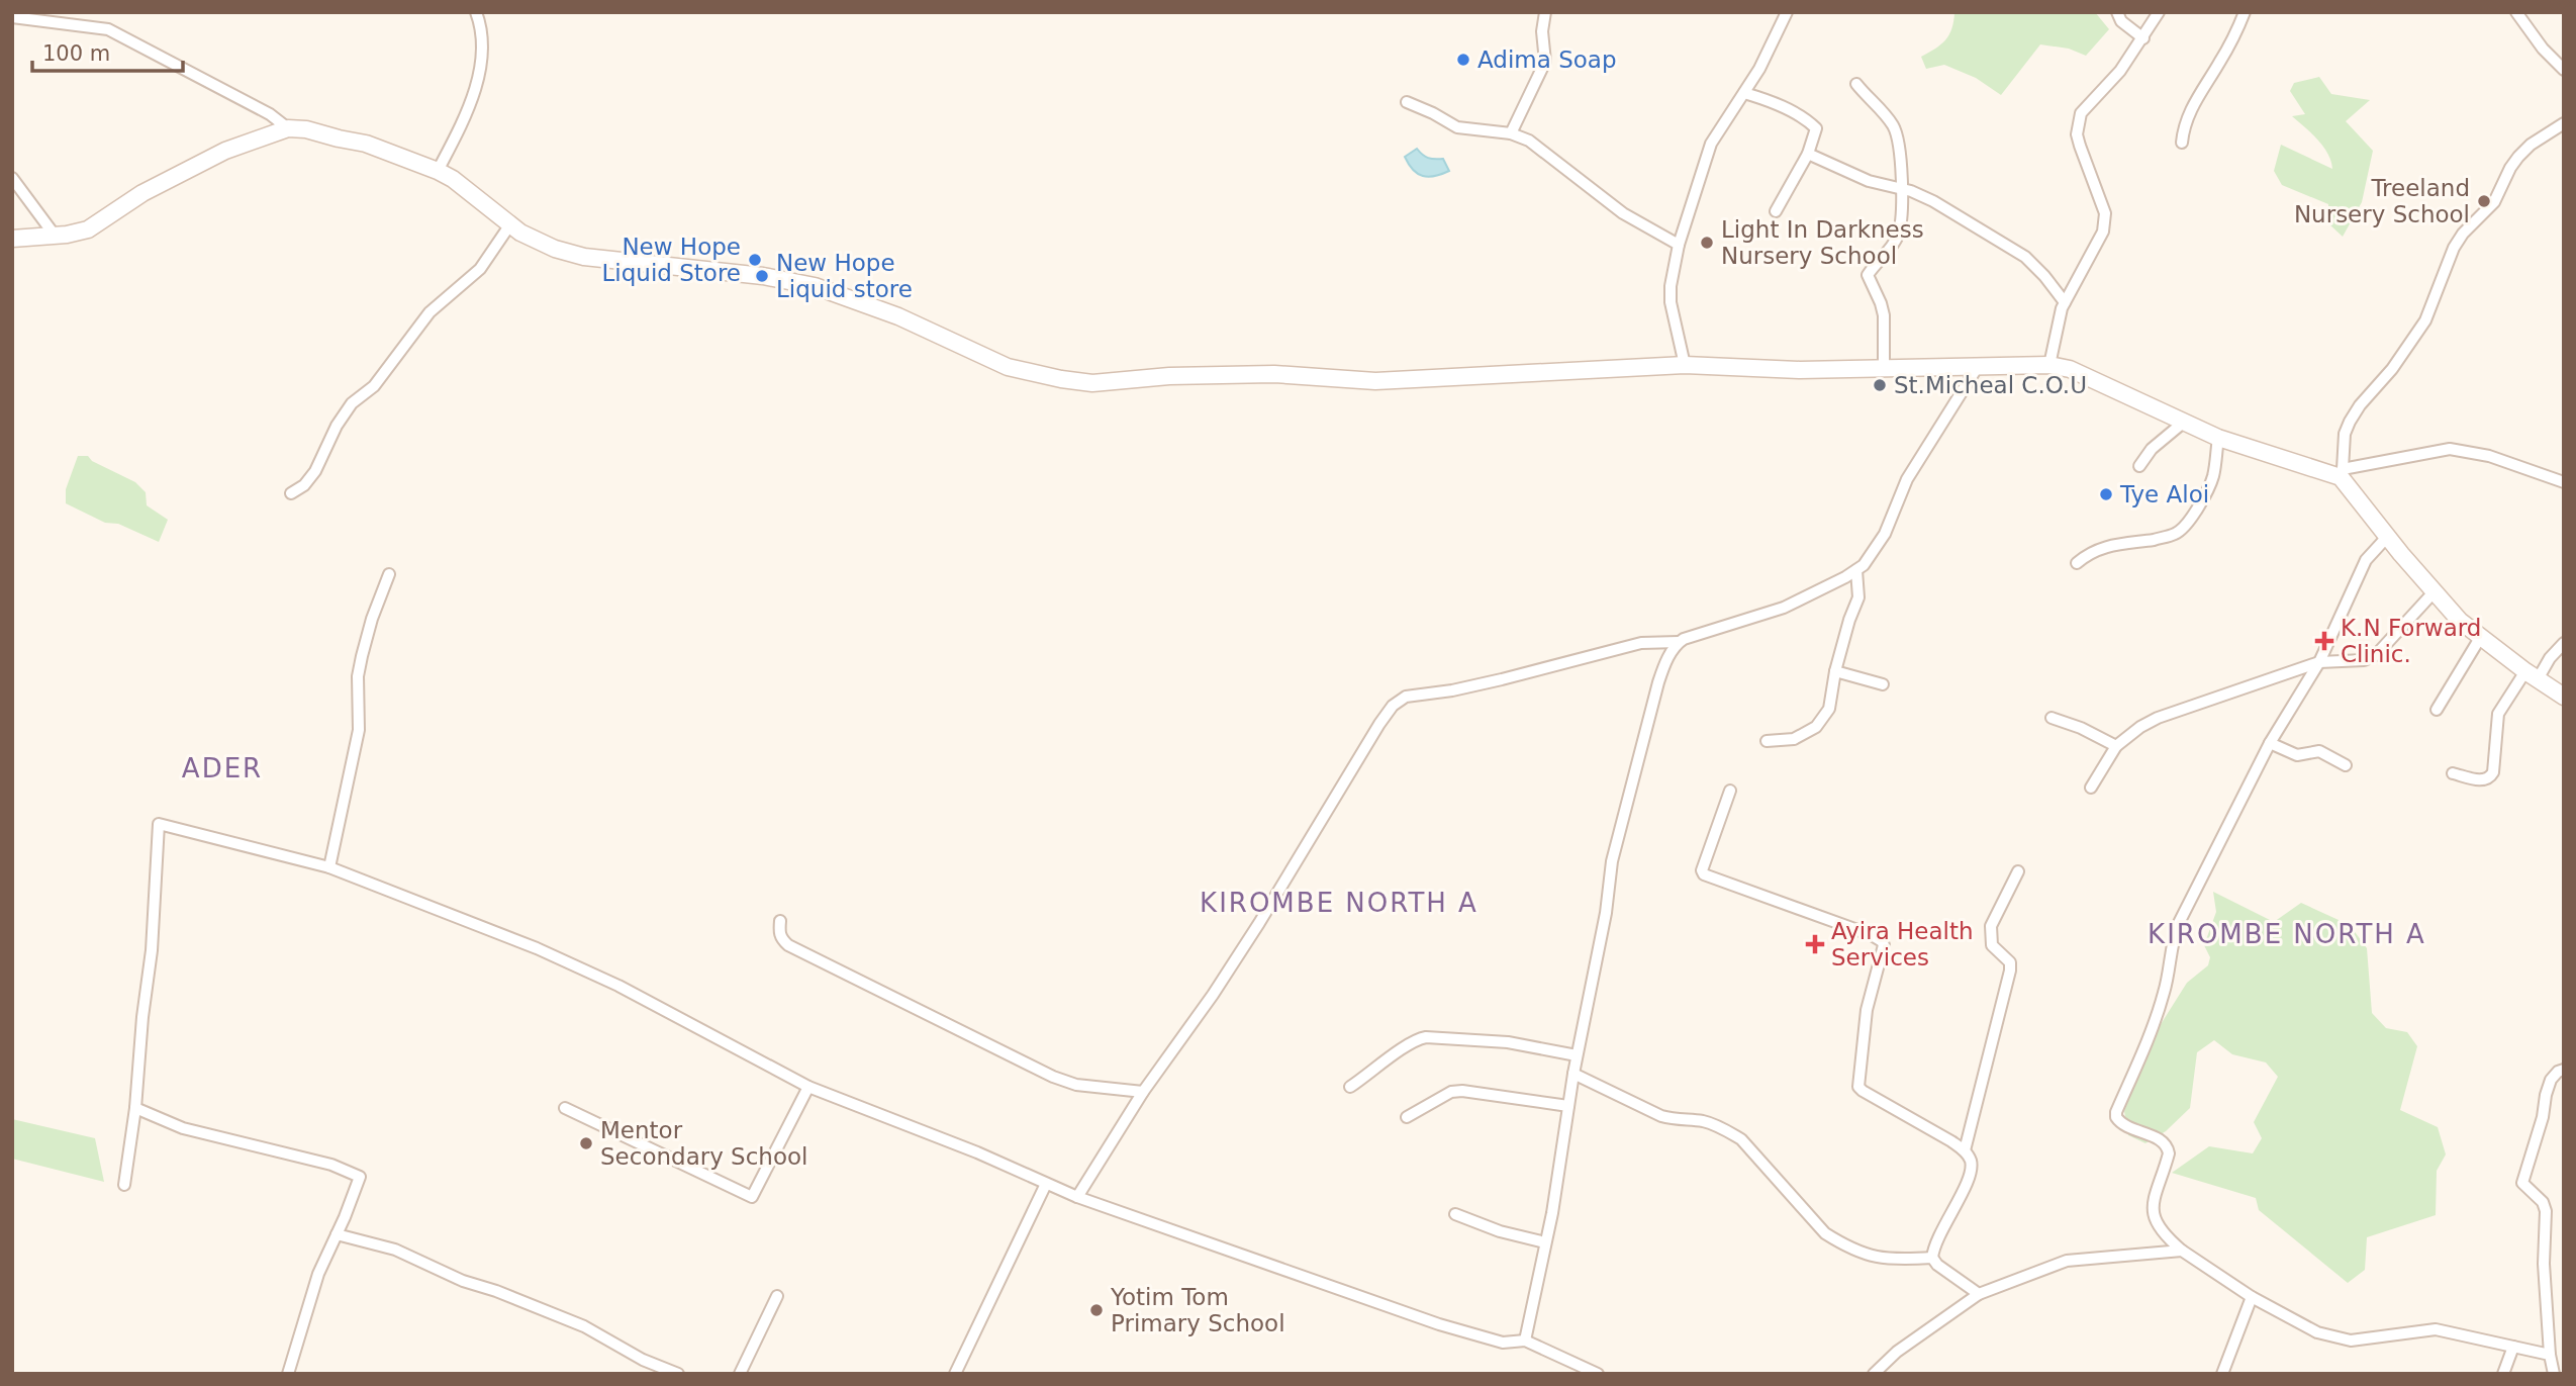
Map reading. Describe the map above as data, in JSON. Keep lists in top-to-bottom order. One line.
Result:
{"districts":["ADER","KIROMBE NORTH A","KIROMBE NORTH A"],"places":{"other":["Adima Soap","Treeland Nursery School","Light In Darkness Nursery School","New Hope Liquid Store","New Hope Liquid store","St.Micheal C.O.U","Tye Aloi","Mentor Secondary School","Yotim Tom Primary School"],"health":["K.N Forward Clinic.","Ayira Health Services"]},"scale_bar":"100 m"}
